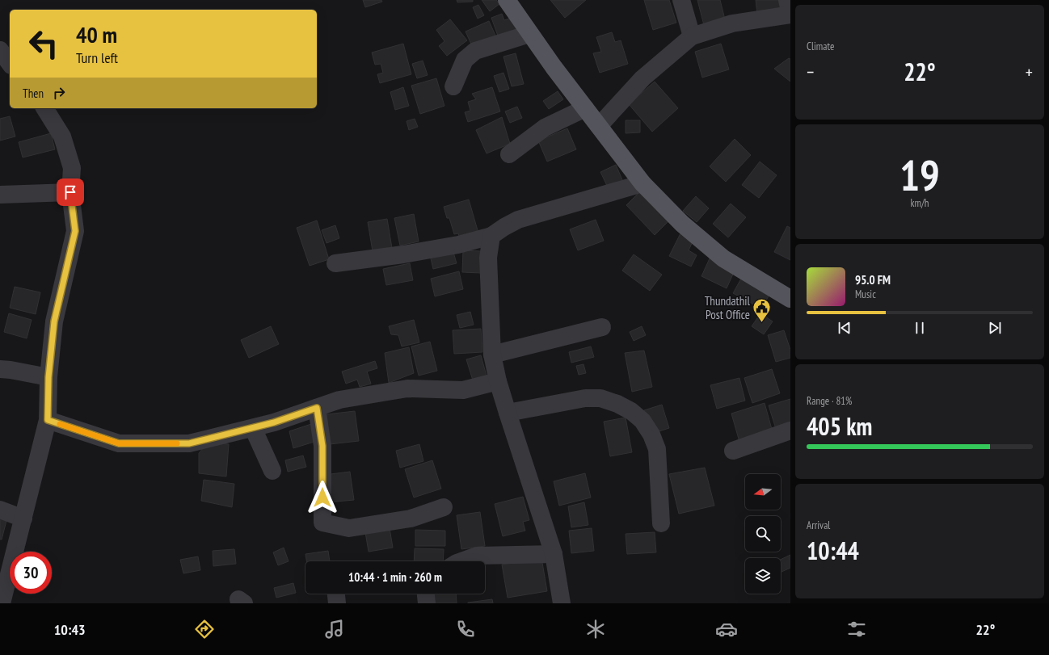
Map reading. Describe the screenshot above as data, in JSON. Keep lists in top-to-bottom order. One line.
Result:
{"places":{"public building":["Thundathil Post Office"]},"north":"left","page":{"tile":["Climate",["19","km/h"],["Range · 81%","405 km"],["Arrival","10:44"]],"turn":["40 m","Turn left"],"heat":["−","22°","+"],"then":"Then","song":["95.0 FM","Music"],"limit":"30","trip":"10:44 · 1 min · 260 m","tabs":["10:43","22°"]}}
